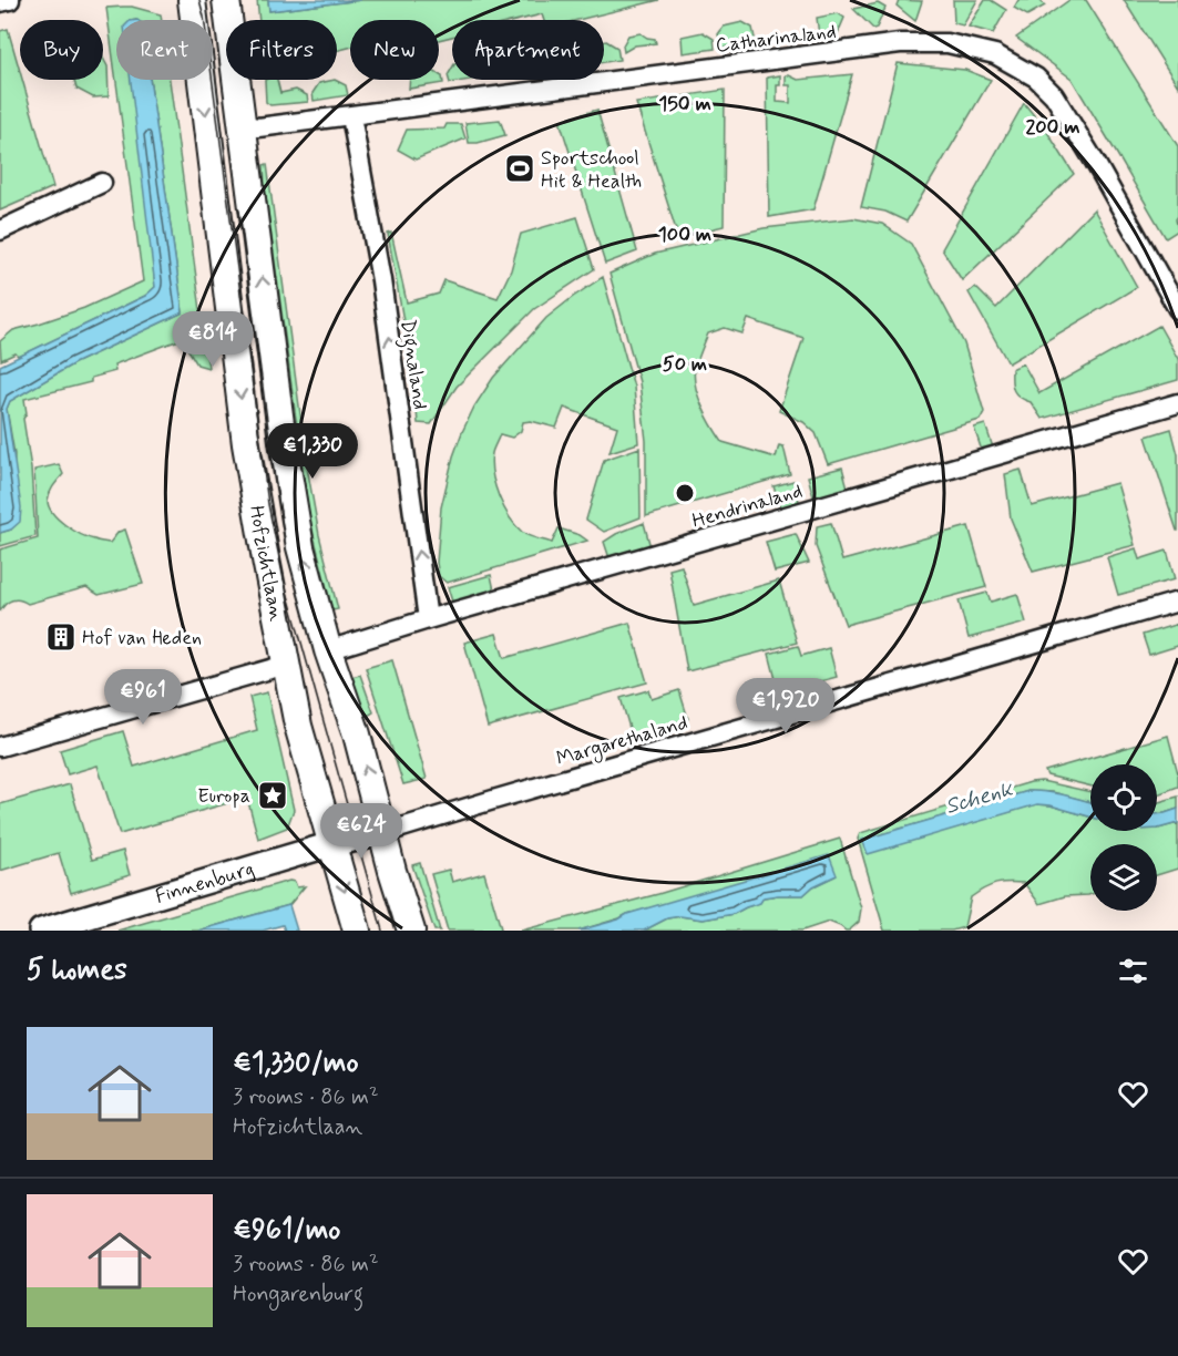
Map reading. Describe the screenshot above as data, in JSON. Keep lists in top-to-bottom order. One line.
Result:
{"streets":{"main road":["Hofzichtlaan"],"street":["Catharinaland","Dignaland","Hendrinaland","Margarethaland","Finnenburg"]},"crossings":[["Catharinaland","Dignaland"],["Catharinaland","Hofzichtlaan"],["Dignaland","Hendrinaland"],["Hendrinaland","Hofzichtlaan"],["Hofzichtlaan","Margarethaland"],["Hofzichtlaan","Finnenburg"]],"one_way":["Dignaland"],"water":["Schenk"],"places":{"sports":["Sportschool Hit & Health"],"building":["Hof van Heden"],"place":["Europa"]},"page":{"chip":["Buy","Rent","Filters","New","Apartment"],"price":["€814","€1,330","€961","€1,920","€624"],"heading":"5 homes","list":[{"name":"€1,330/mo","note":"3 rooms · 86 m² · Hofzichtlaan"},{"name":"€961/mo","note":"3 rooms · 86 m² · Hongarenburg"}]},"rings":["150 m","200 m","100 m","50 m"]}
